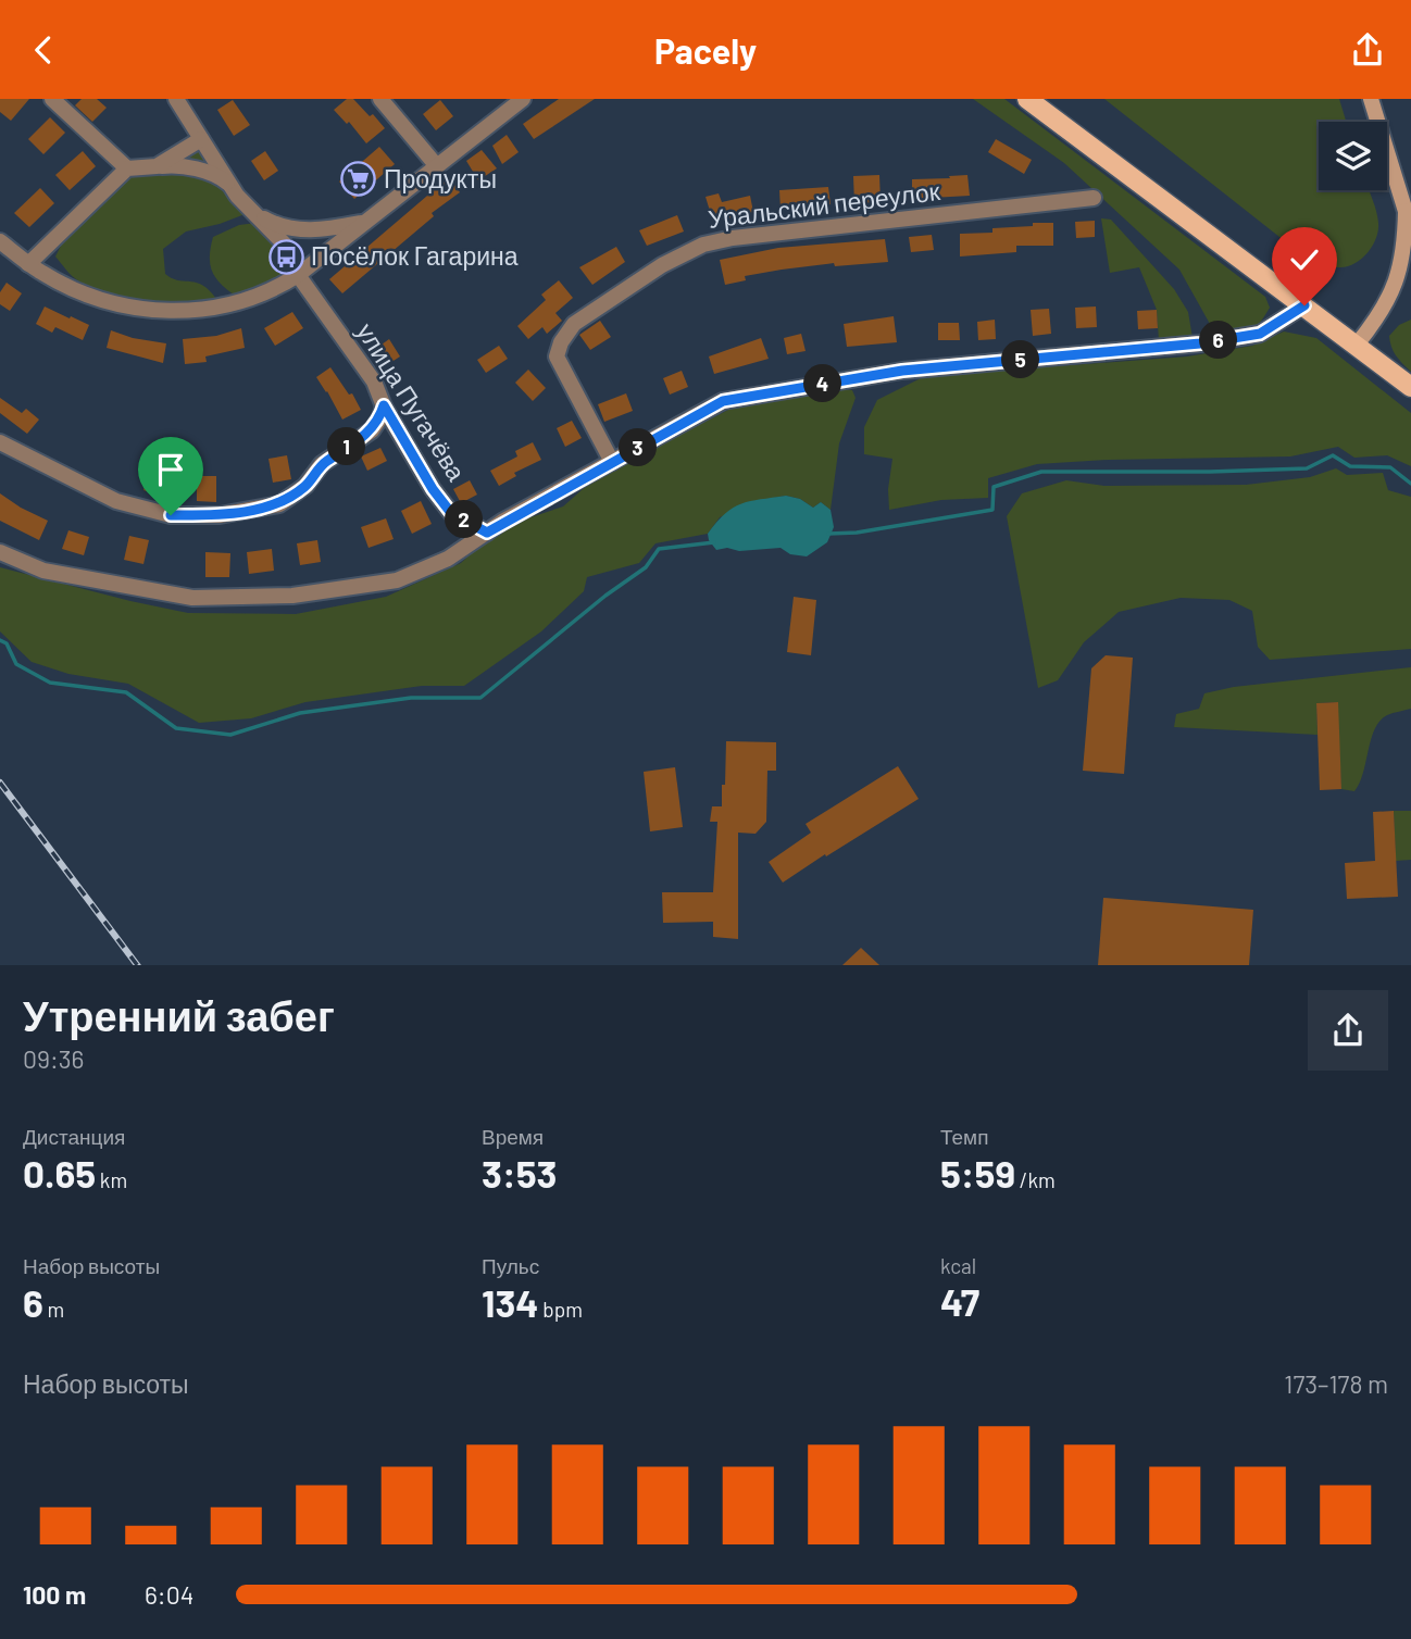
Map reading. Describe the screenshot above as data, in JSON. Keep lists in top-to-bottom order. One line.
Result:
{"streets":{"street":["Уральский переулок","улица Пугачёва"]},"places":{"supermarket":["Продукты"],"bus stop":["Посёлок Гагарина"]},"page":{"header":"Pacely","pins":["6","5","4","1","3","2"],"heading":["Утренний забег","09:36"],"stats":[["Дистанция","0.65 km"],["Время","3:53"],["Темп","5:59 /km"],["Набор высоты","6 m"],["Пульс","134 bpm"],["kcal","47"]],"chart":["Набор высоты","173–178 m"],"list":[{"name":"100 m","note":"6:04"}]}}
